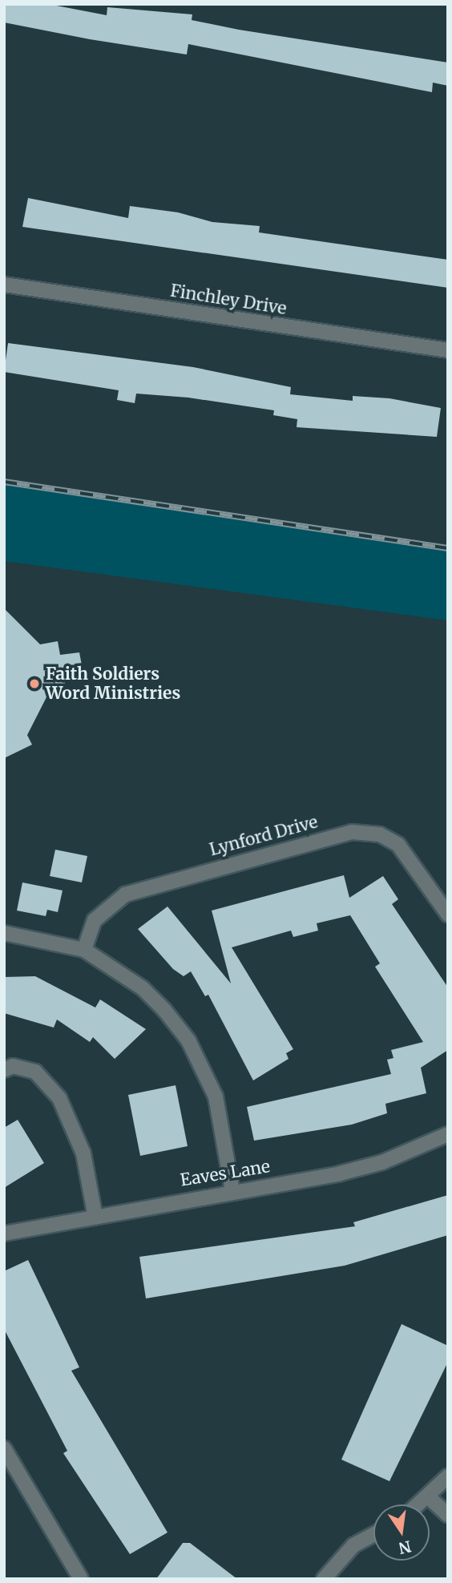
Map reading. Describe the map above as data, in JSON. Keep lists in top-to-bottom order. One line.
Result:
{"streets":{"street":["Finchley Drive","Lynford Drive","Eaves Lane"]},"places":["Faith Soldiers Word Ministries"],"north":"bottom"}
